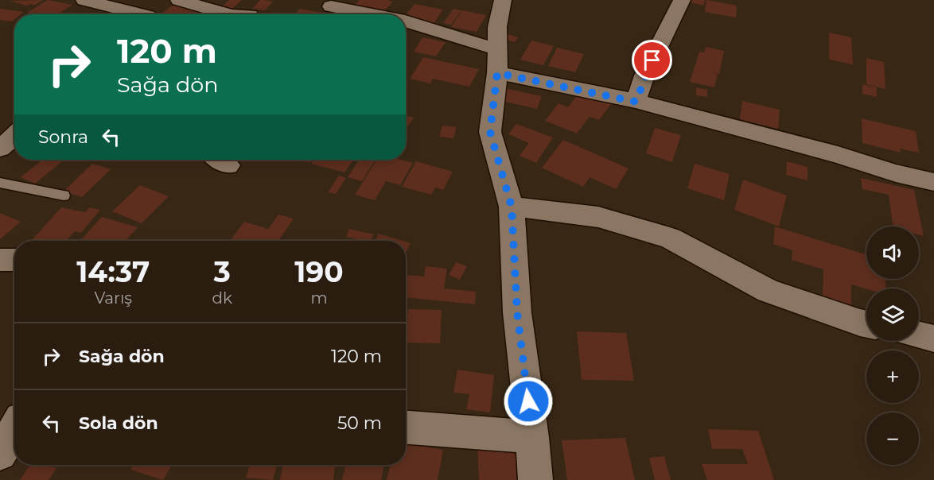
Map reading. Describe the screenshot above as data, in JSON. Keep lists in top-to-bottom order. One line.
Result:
{"page":{"turn":["120 m","Sağa dön"],"then":"Sonra","map_buttons":["+","−"],"eta":["14:37","Varış","3","dk","190","m"],"list":[{"name":"Sağa dön","value":"120 m"},{"name":"Sola dön","value":"50 m"}]}}
